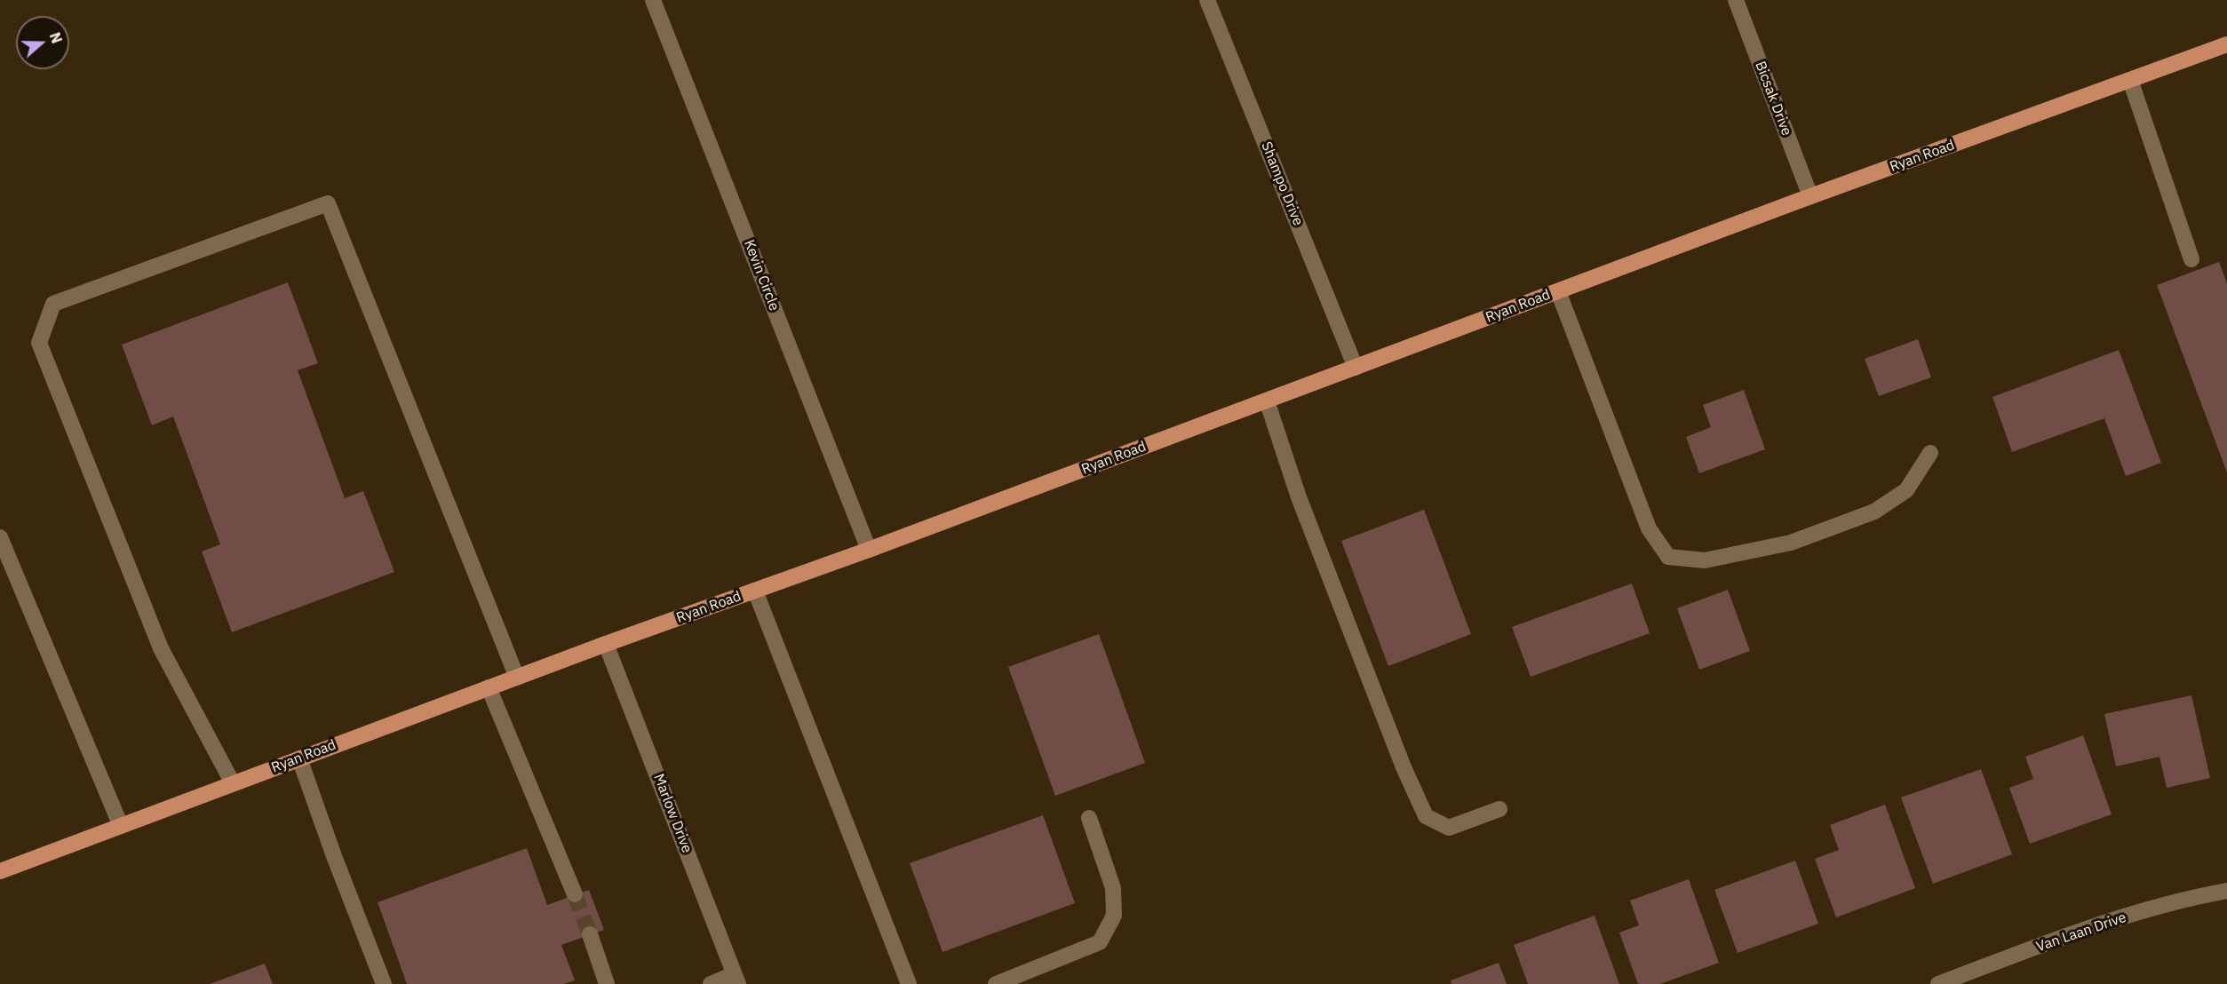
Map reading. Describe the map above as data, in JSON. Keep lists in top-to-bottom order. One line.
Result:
{"streets":{"main road":["Ryan Road"],"street":["Bicsak Drive","Shampo Drive","Kevin Circle","Marlow Drive","Van Laan Drive"]},"crossings":[["Bicsak Drive","Ryan Road"],["Ryan Road","Shampo Drive"],["Ryan Road","Kevin Circle"],["Ryan Road","Marlow Drive"]],"north":"right"}
